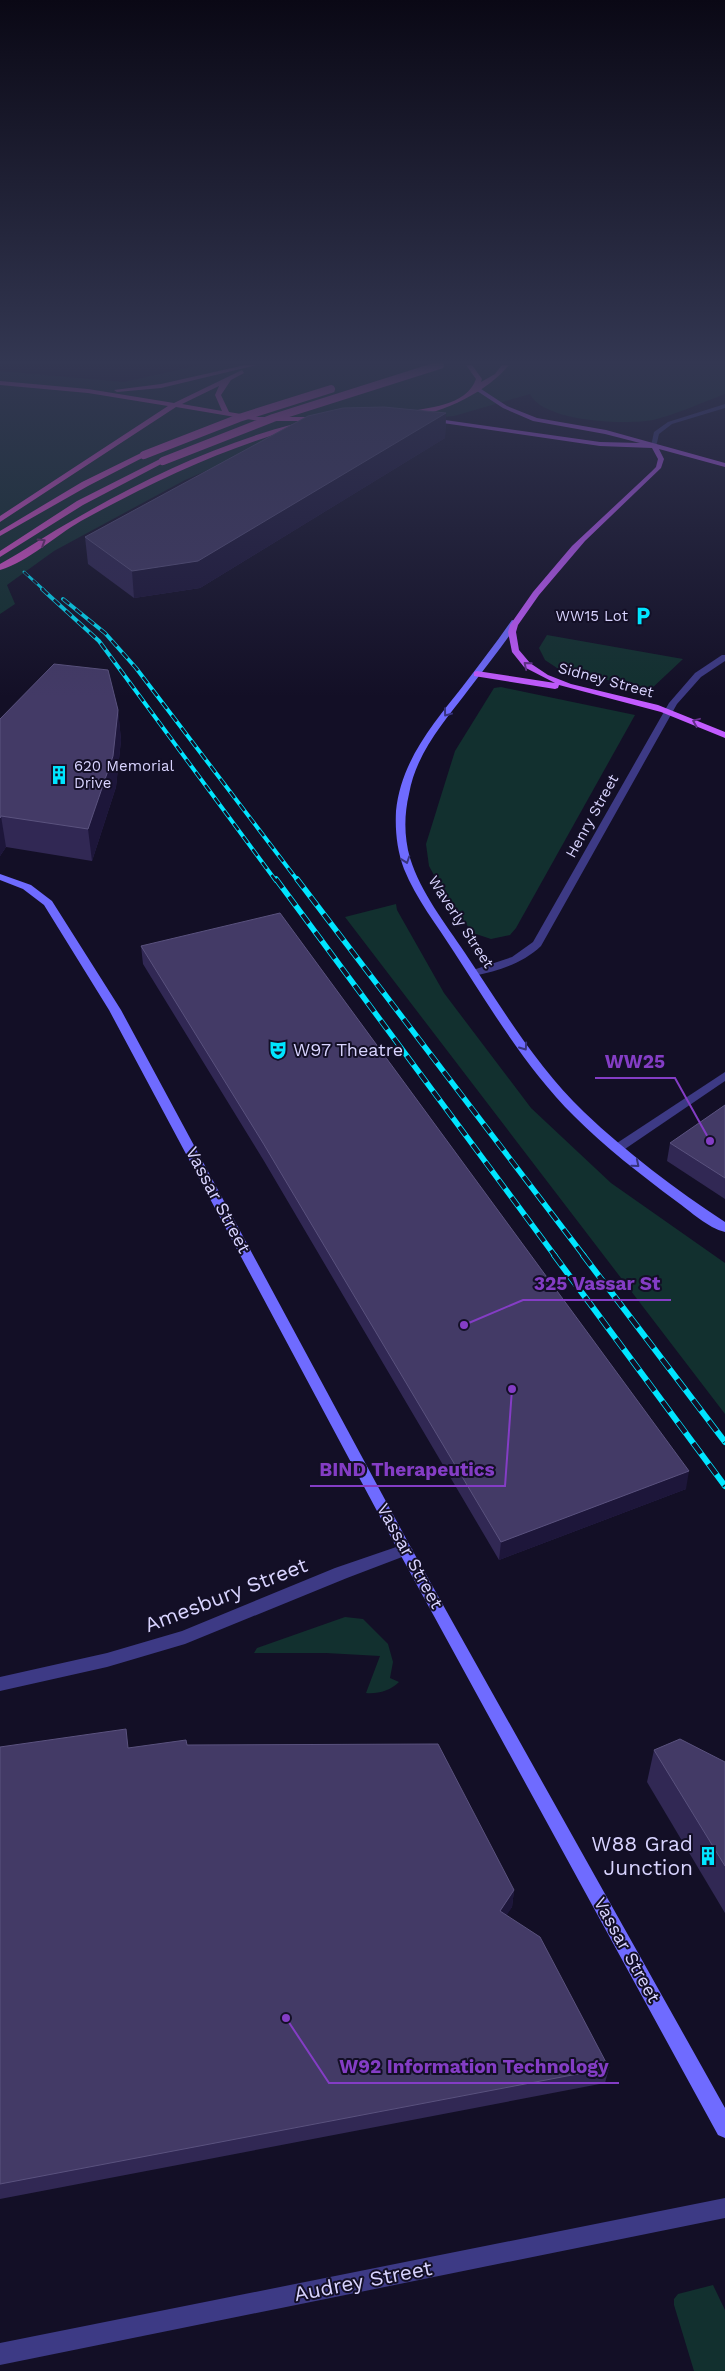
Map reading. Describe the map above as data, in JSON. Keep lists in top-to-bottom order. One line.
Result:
{"streets":{"main road":["Sidney Street","Waverly Street","Vassar Street"],"street":["Henry Street","Amesbury Street","Audrey Street"]},"crossings":[["Sidney Street","Henry Street"],["Sidney Street","Waverly Street"],["Henry Street","Waverly Street"],["Vassar Street","Amesbury Street"]],"one_way":["Sidney Street","Waverly Street"],"places":{"parking":["WW15 Lot"],"building":["620 Memorial Drive","W88 Grad Junction"],"theatre":["W97 Theatre"],"other":["WW25","325 Vassar St","BIND Therapeutics","W92 Information Technology"]}}
